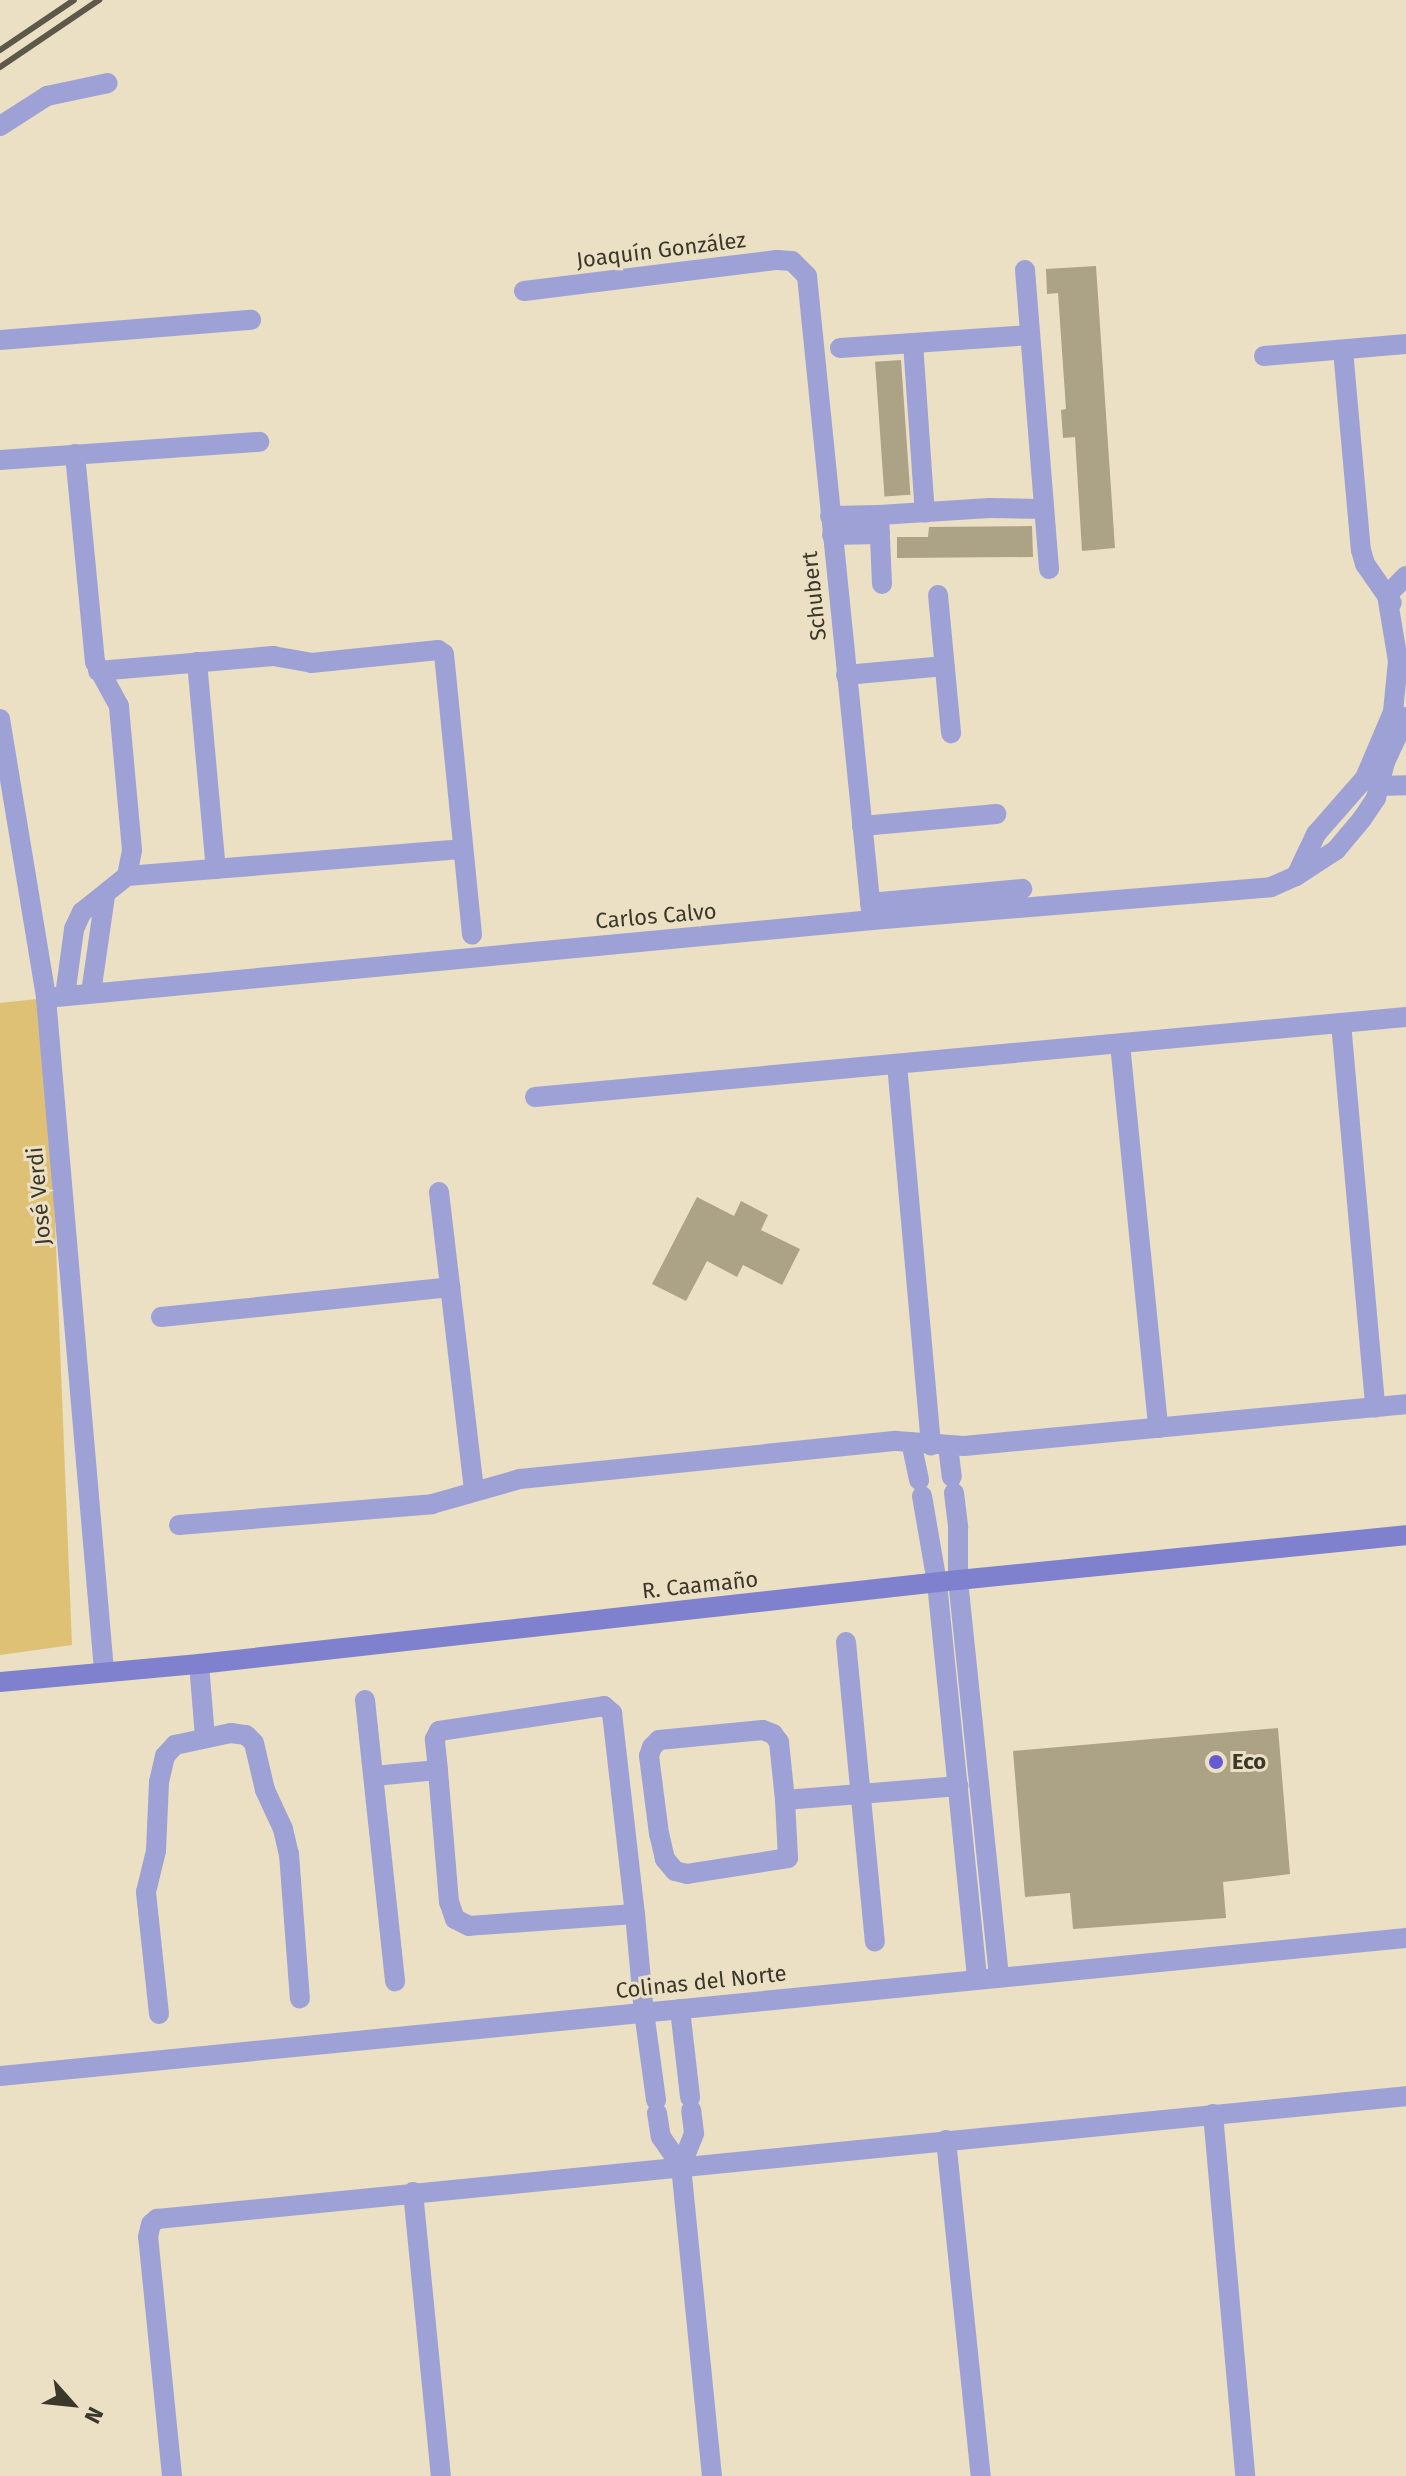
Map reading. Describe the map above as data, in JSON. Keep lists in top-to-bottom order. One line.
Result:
{"streets":{"street":["Joaquín González","Schubert","Carlos Calvo","José Verdi","R. Caamaño","Colinas del Norte"]},"crossings":[["Joaquín González","Schubert"],["Schubert","Carlos Calvo"],["Carlos Calvo","José Verdi"],["José Verdi","R. Caamaño"]],"places":["Eco"],"north":"bottom right"}
